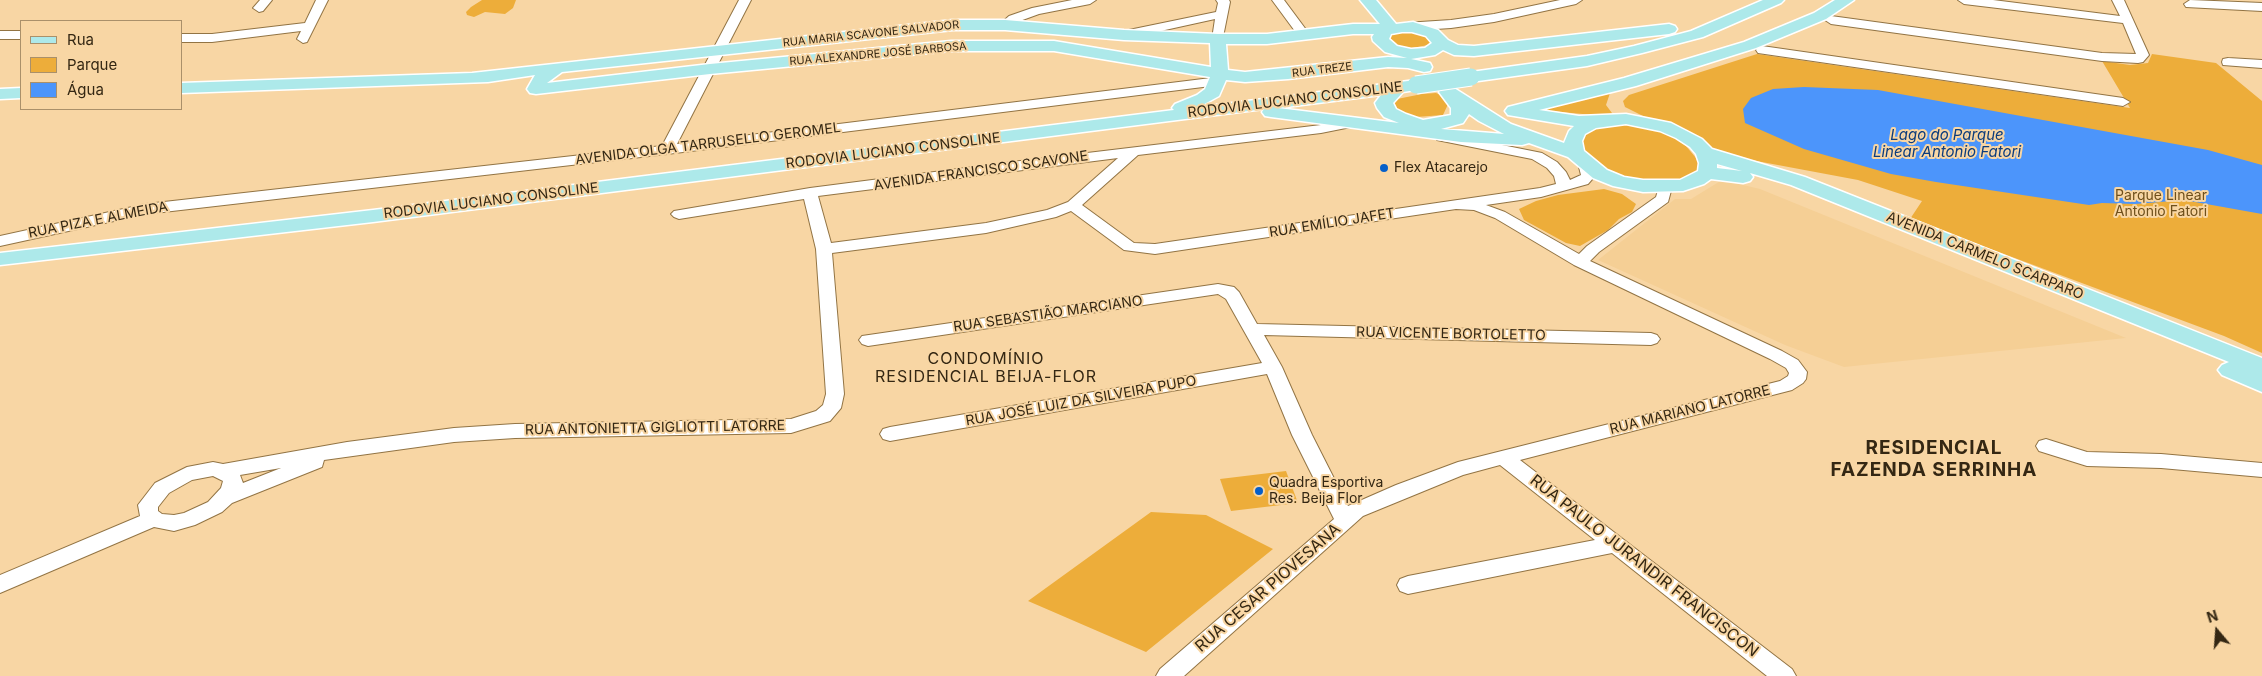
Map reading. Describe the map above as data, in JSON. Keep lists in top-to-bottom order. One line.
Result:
{"streets":{"main road":["RUA MARIA SCAVONE SALVADOR","RUA ALEXANDRE JOSÉ BARBOSA","RUA TREZE","RODOVIA LUCIANO CONSOLINE","AVENIDA CARMELO SCARPARO"],"street":["AVENIDA OLGA TARRUSELLO GEROMEL","AVENIDA FRANCISCO SCAVONE","RUA PIZA E ALMEIDA","RUA EMÍLIO JAFET","RUA SEBASTIÃO MARCIANO","RUA VICENTE BORTOLETTO","RUA JOSÉ LUIZ DA SILVEIRA PUPO","RUA MARIANO LATORRE","RUA ANTONIETTA GIGLIOTTI LATORRE","RUA PAULO JURANDIR FRANCISCON","RUA CESAR PIOVESANA"]},"crossings":[["RUA MARIA SCAVONE SALVADOR","RUA ALEXANDRE JOSÉ BARBOSA"],["RUA MARIA SCAVONE SALVADOR","RODOVIA LUCIANO CONSOLINE"],["RUA ALEXANDRE JOSÉ BARBOSA","RUA TREZE"],["RUA ALEXANDRE JOSÉ BARBOSA","AVENIDA OLGA TARRUSELLO GEROMEL"],["RUA TREZE","AVENIDA OLGA TARRUSELLO GEROMEL"],["AVENIDA OLGA TARRUSELLO GEROMEL","RUA PIZA E ALMEIDA"],["AVENIDA FRANCISCO SCAVONE","RUA ANTONIETTA GIGLIOTTI LATORRE"],["RUA SEBASTIÃO MARCIANO","RUA VICENTE BORTOLETTO"],["RUA MARIANO LATORRE","RUA PAULO JURANDIR FRANCISCON"],["RUA MARIANO LATORRE","RUA CESAR PIOVESANA"]],"districts":["CONDOMÍNIO RESIDENCIAL BEIJA-FLOR","RESIDENCIAL FAZENDA SERRINHA"],"water":["Lago do Parque Linear Antonio Fatori"],"parks":["Parque Linear Antonio Fatori"],"places":["Flex Atacarejo","Quadra Esportiva Res. Beija Flor"],"legend":["Rua","Parque","Água"],"north":"top"}
